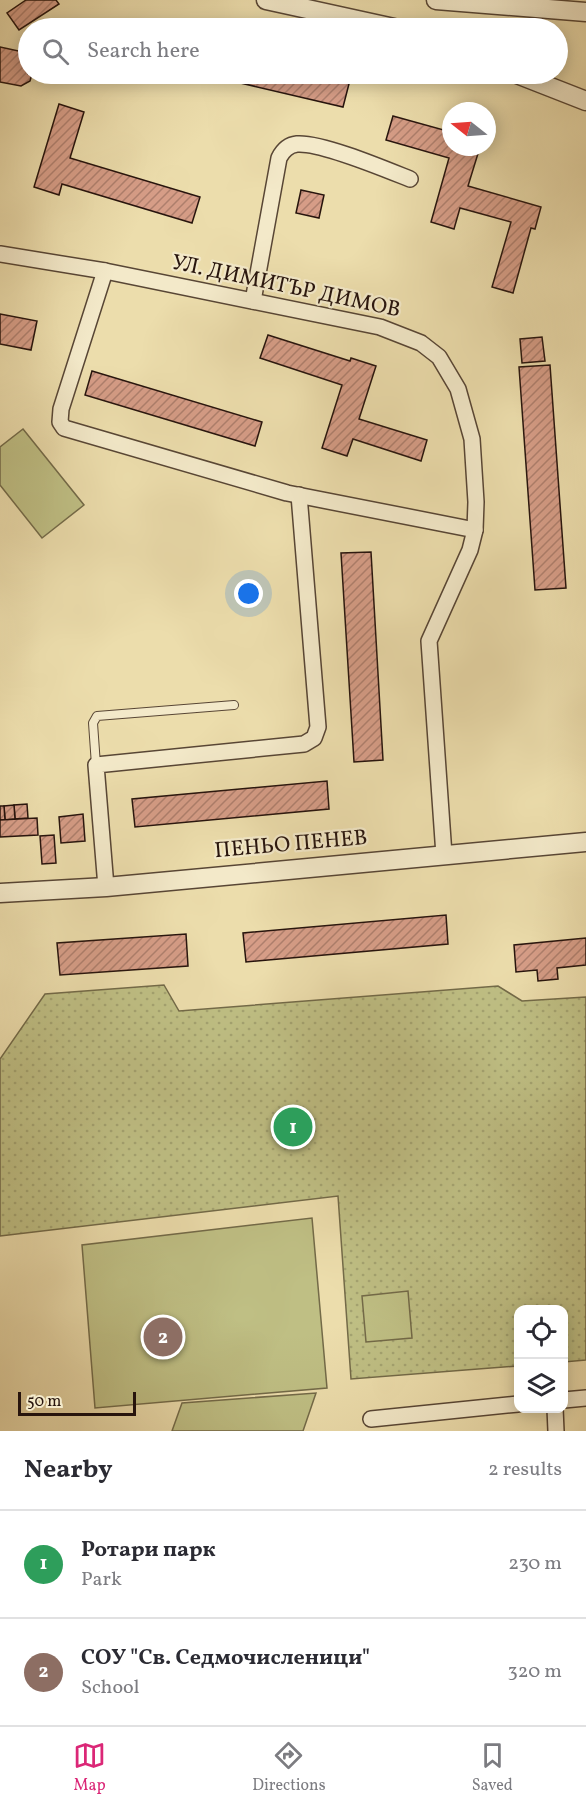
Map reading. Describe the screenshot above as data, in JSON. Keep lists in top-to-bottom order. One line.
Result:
{"streets":{"street":["УЛ. ДИМИТЪР ДИМОВ","ПЕНЬО ПЕНЕВ"]},"crossings":[["УЛ. ДИМИТЪР ДИМОВ","ПЕНЬО ПЕНЕВ"]],"scale_bar":"50 m","north":"left","page":{"search":"Search here","pins":["1","2"],"scale":"50 m","heading":["Nearby","2 results"],"list":[{"mark":"1","name":"Ротари парк","note":"Park","value":"230 m"},{"mark":"2","name":"СОУ \"Св. Седмочисленици\"","note":"School","value":"320 m"}],"nav":["Map","Directions","Saved"]}}
